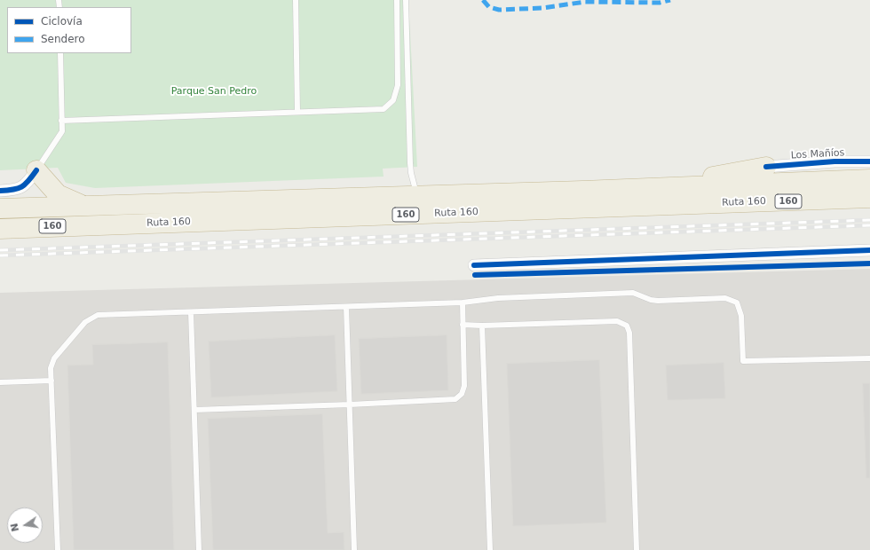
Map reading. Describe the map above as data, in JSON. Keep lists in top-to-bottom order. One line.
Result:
{"streets":{"highway":["160","Ruta 160"],"street":["Los Mañíos"]},"parks":["Parque San Pedro"],"legend":["Ciclovía","Sendero"],"north":"left"}
